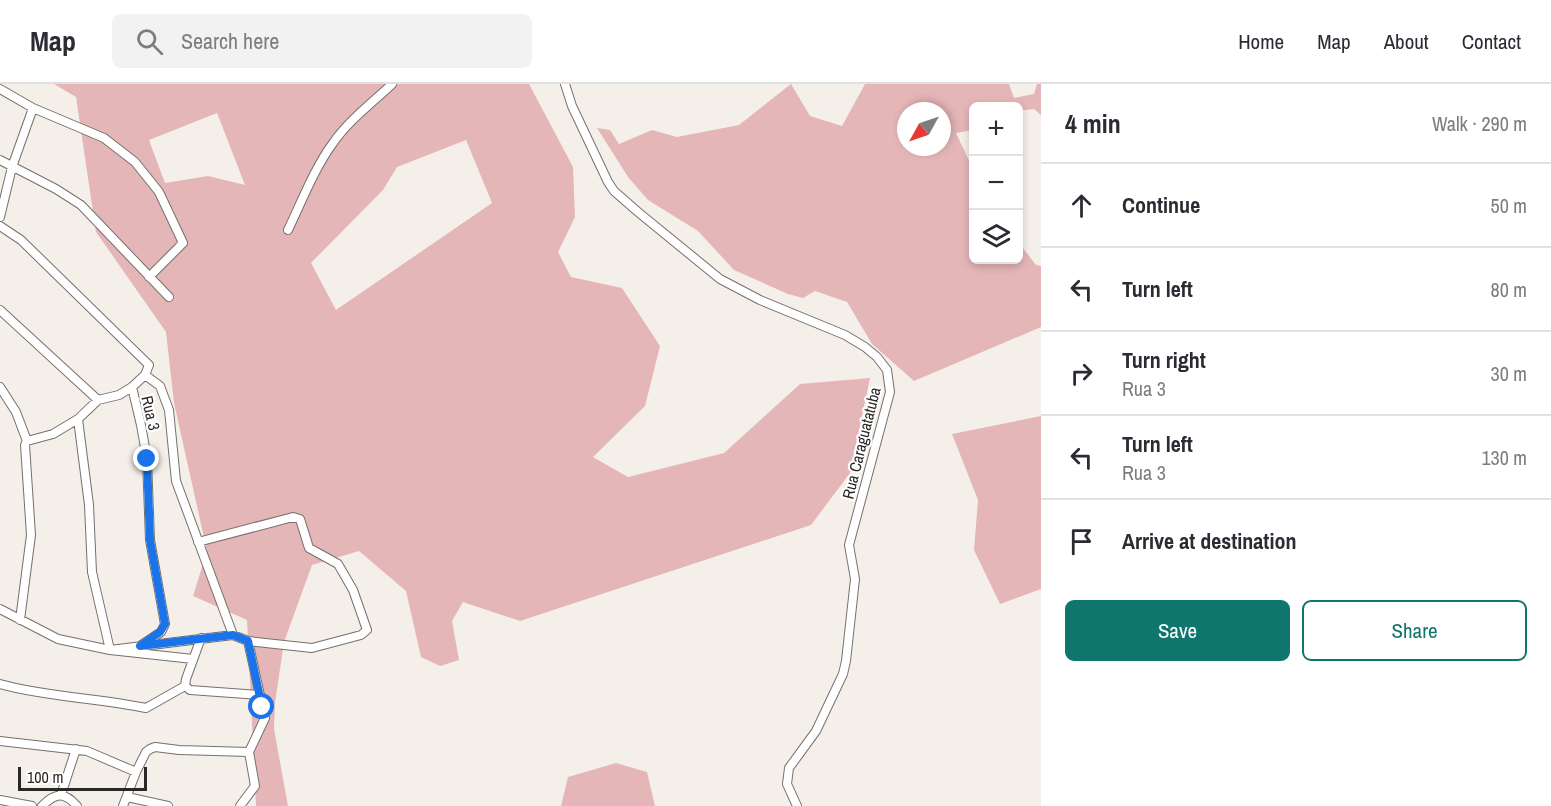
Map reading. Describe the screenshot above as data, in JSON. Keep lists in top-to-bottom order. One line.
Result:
{"streets":{"street":["Rua 3","Rua Caraguatatuba"]},"scale_bar":"100 m","north":"bottom left","page":{"header":"Map","search":"Search here","nav":["Home","Map","About","Contact"],"heading":["4 min","Walk · 290 m"],"map_buttons":["+","−"],"list":[["Continue","50 m"],["Turn left","80 m"],["Turn right","Rua 3","30 m"],["Turn left","Rua 3","130 m"],"Arrive at destination"],"buttons":["Save","Share"],"scale":"100 m"}}
